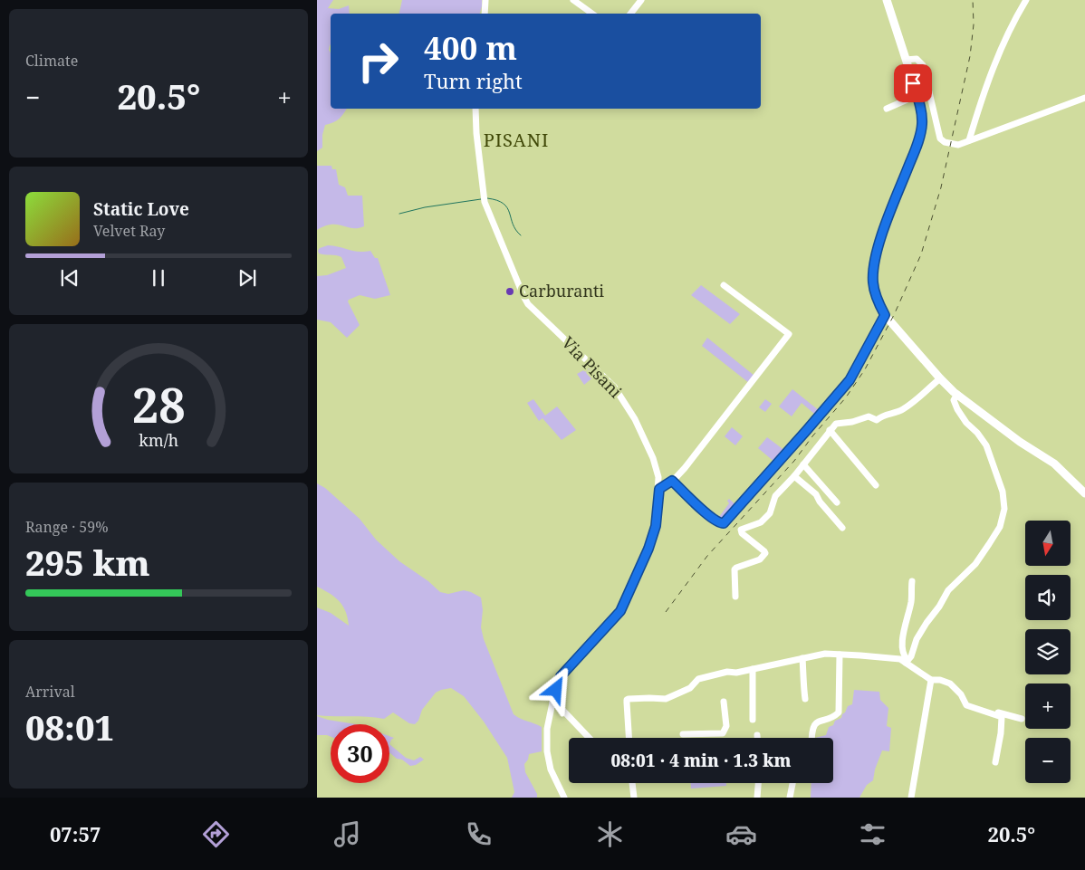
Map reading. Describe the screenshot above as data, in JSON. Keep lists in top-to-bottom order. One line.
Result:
{"streets":{"street":["Via Pisani"]},"districts":["PISANI"],"places":["Carburanti"],"north":"bottom","page":{"tile":["Climate",["Range · 59%","295 km"],["Arrival","08:01"]],"turn":["400 m","Turn right"],"heat":["−","20.5°","+"],"song":["Static Love","Velvet Ray"],"map_buttons":["+","−"],"limit":"30","trip":"08:01 · 4 min · 1.3 km","tabs":["07:57","20.5°"],"gauge":["28","km/h"]}}
